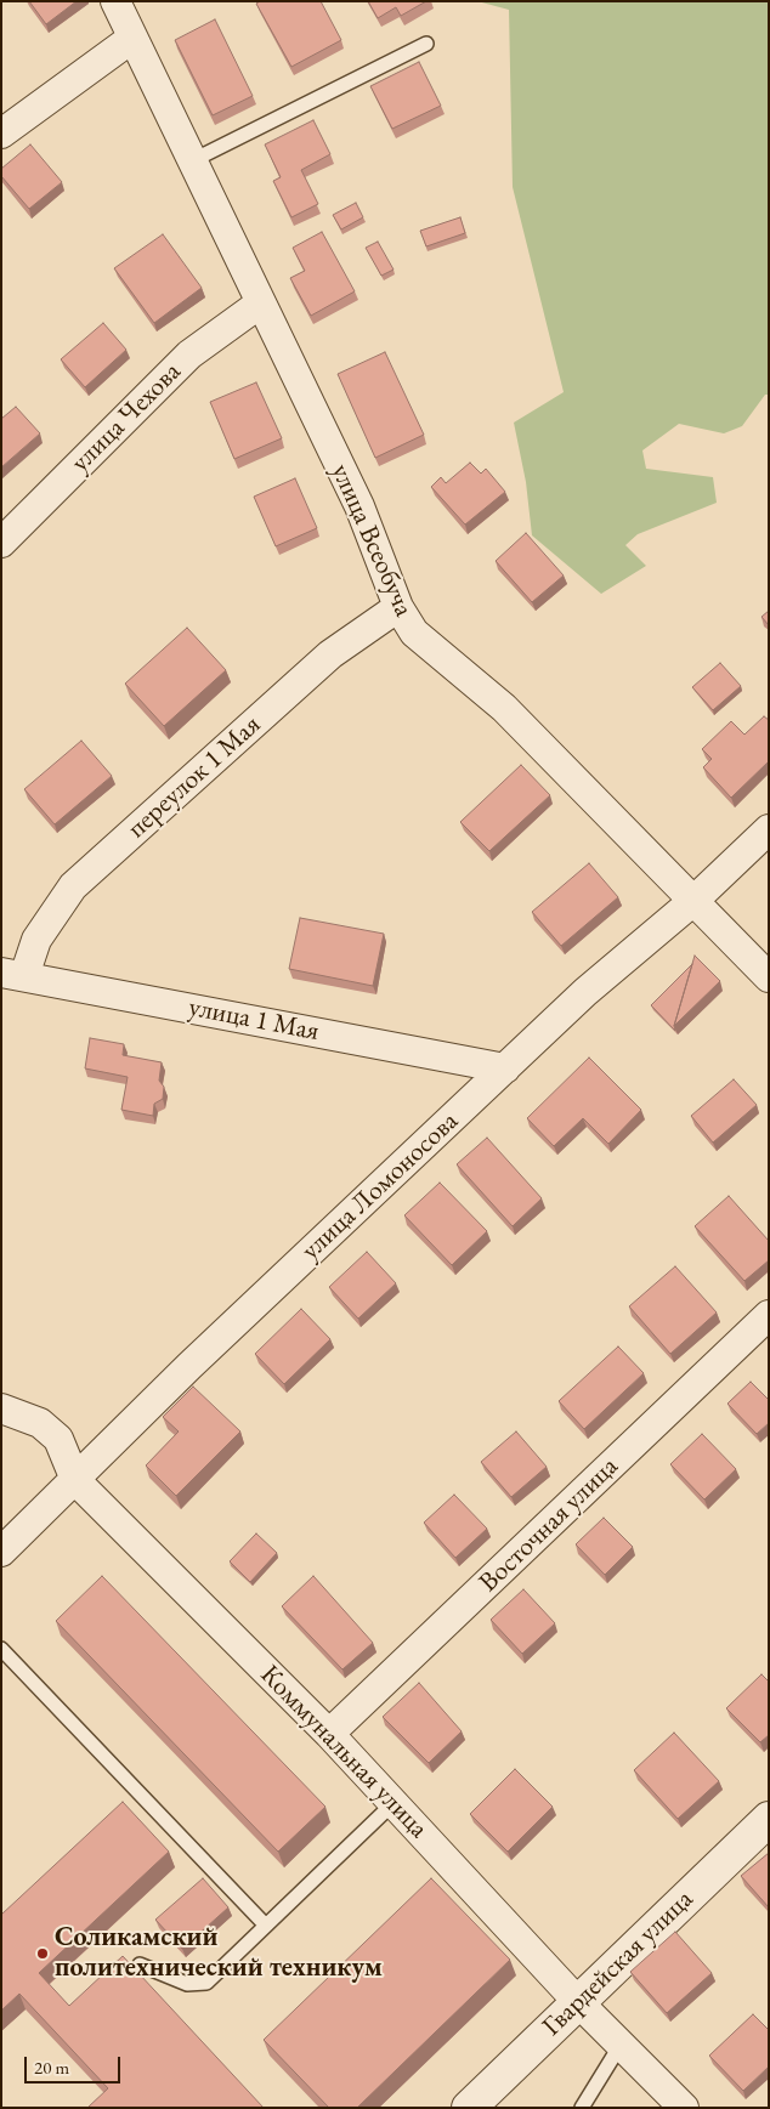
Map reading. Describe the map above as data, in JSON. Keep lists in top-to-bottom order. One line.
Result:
{"streets":{"street":["улица Чехова","улица Всеобуча","переулок 1 Мая","улица 1 Мая","улица Ломоносова","Восточная улица","Коммунальная улица","Гвардейская улица"]},"crossings":[["улица Чехова","улица Всеобуча"],["улица Всеобуча","переулок 1 Мая"],["улица Всеобуча","улица Ломоносова"],["переулок 1 Мая","улица 1 Мая"],["улица 1 Мая","улица Ломоносова"],["улица Ломоносова","Коммунальная улица"],["Восточная улица","Коммунальная улица"],["Коммунальная улица","Гвардейская улица"]],"places":["Соликамский политехнический техникум"],"scale_bar":"20 m"}
